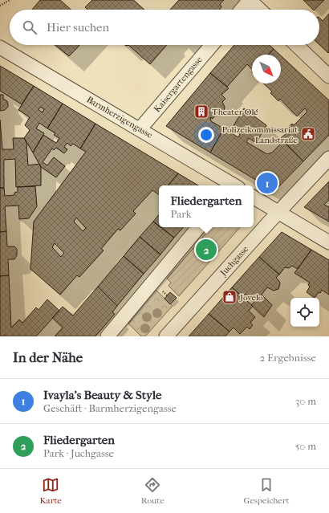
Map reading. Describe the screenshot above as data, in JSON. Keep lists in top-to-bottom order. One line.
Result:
{"streets":{"street":["Kaisergartengasse","Barmherzigengasse","Juchgasse"]},"crossings":[["Kaisergartengasse","Barmherzigengasse"]],"places":{"building":["Theater Olé"],"public building":["Polizeikommissariat Landstraße"],"shop":["Jovelo"]},"north":"bottom right","page":{"search":"Hier suchen","pins":["1","2"],"popup":["Fliedergarten","Park"],"heading":["In der Nähe","2 Ergebnisse"],"list":[{"mark":"1","name":"Ivayla's Beauty & Style","note":"Geschäft · Barmherzigengasse","value":"30 m"},{"mark":"2","name":"Fliedergarten","note":"Park · Juchgasse","value":"50 m"}],"nav":["Karte","Route","Gespeichert"]}}
